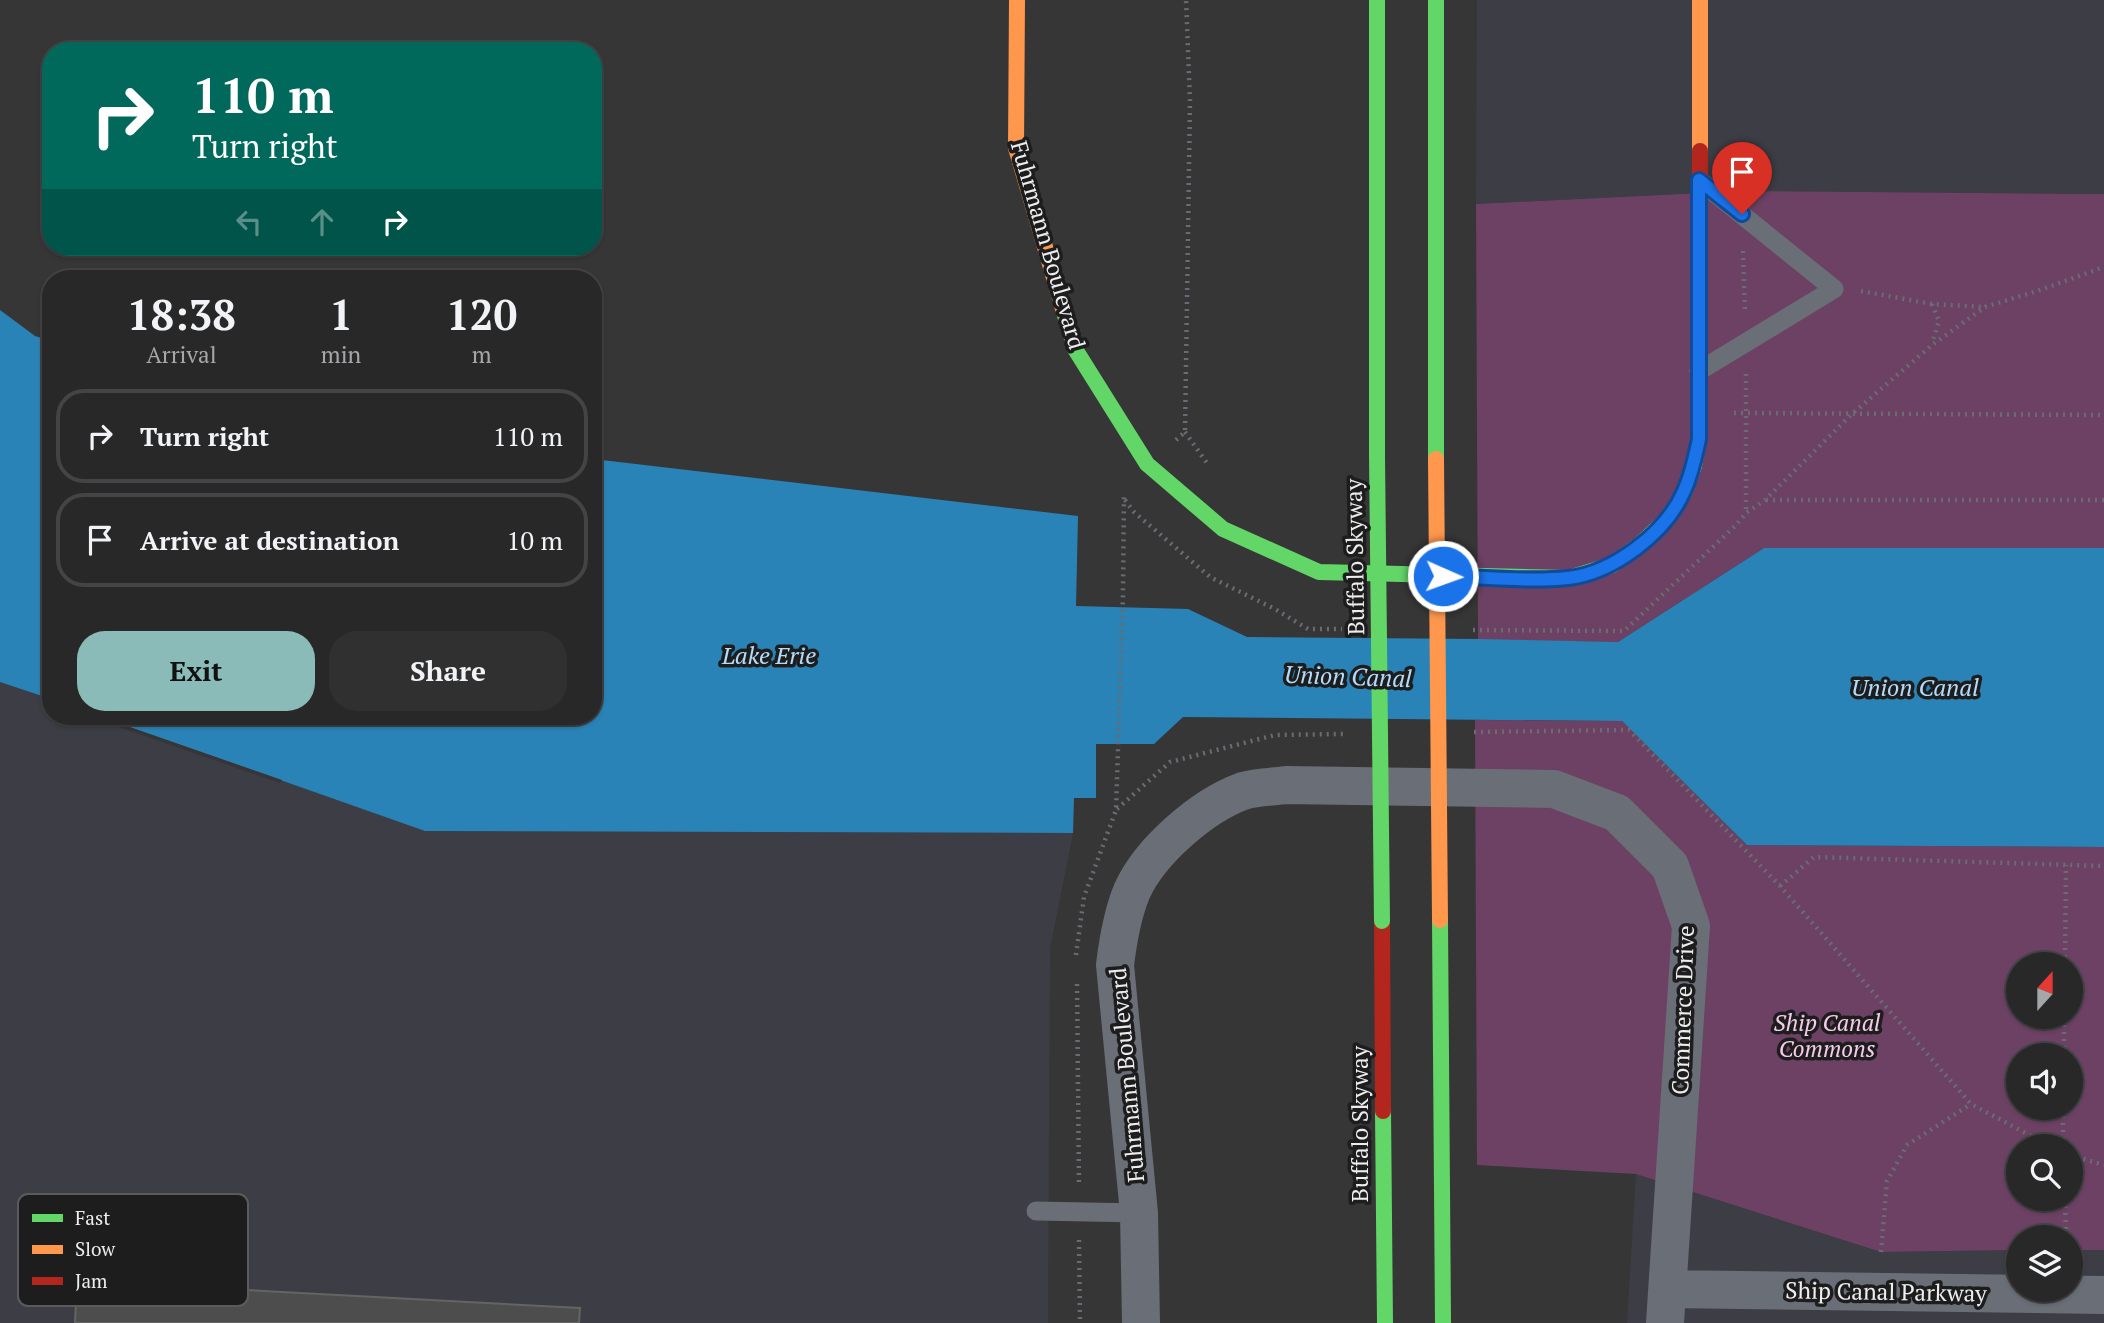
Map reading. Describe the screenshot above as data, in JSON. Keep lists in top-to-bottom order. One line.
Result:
{"streets":{"main road":["Fuhrmann Boulevard","Buffalo Skyway"],"street":["Commerce Drive","Ship Canal Parkway"]},"crossings":[["Fuhrmann Boulevard","Commerce Drive"],["Commerce Drive","Ship Canal Parkway"]],"water":["Lake Erie","Union Canal"],"parks":["Ship Canal Commons"],"legend":["Fast","Slow","Jam"],"north":"top","page":{"turn":["110 m","Turn right"],"eta":["18:38","Arrival","1","min","120","m"],"list":[{"name":"Turn right","value":"110 m"},{"name":"Arrive at destination","value":"10 m"}],"buttons":["Exit","Share"]}}
